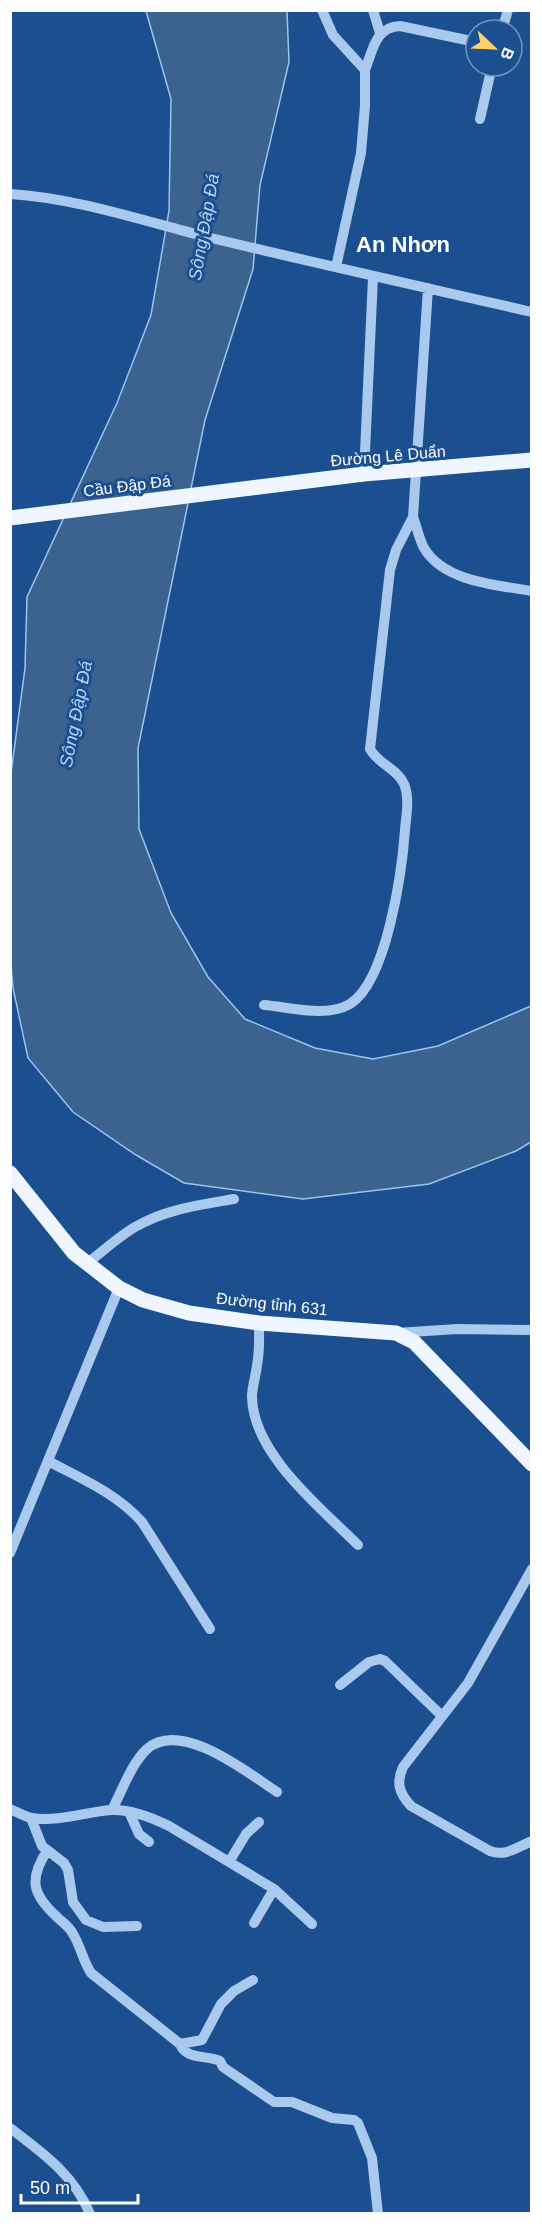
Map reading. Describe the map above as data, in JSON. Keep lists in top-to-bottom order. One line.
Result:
{"streets":{"main road":["Đường Lê Duẩn","Cầu Đập Đá","Đường tỉnh 631"]},"crossings":[["Đường Lê Duẩn","Cầu Đập Đá"]],"districts":["An Nhơn"],"water":["Sông Đập Đá"],"scale_bar":"50 m","north":"bottom right"}
